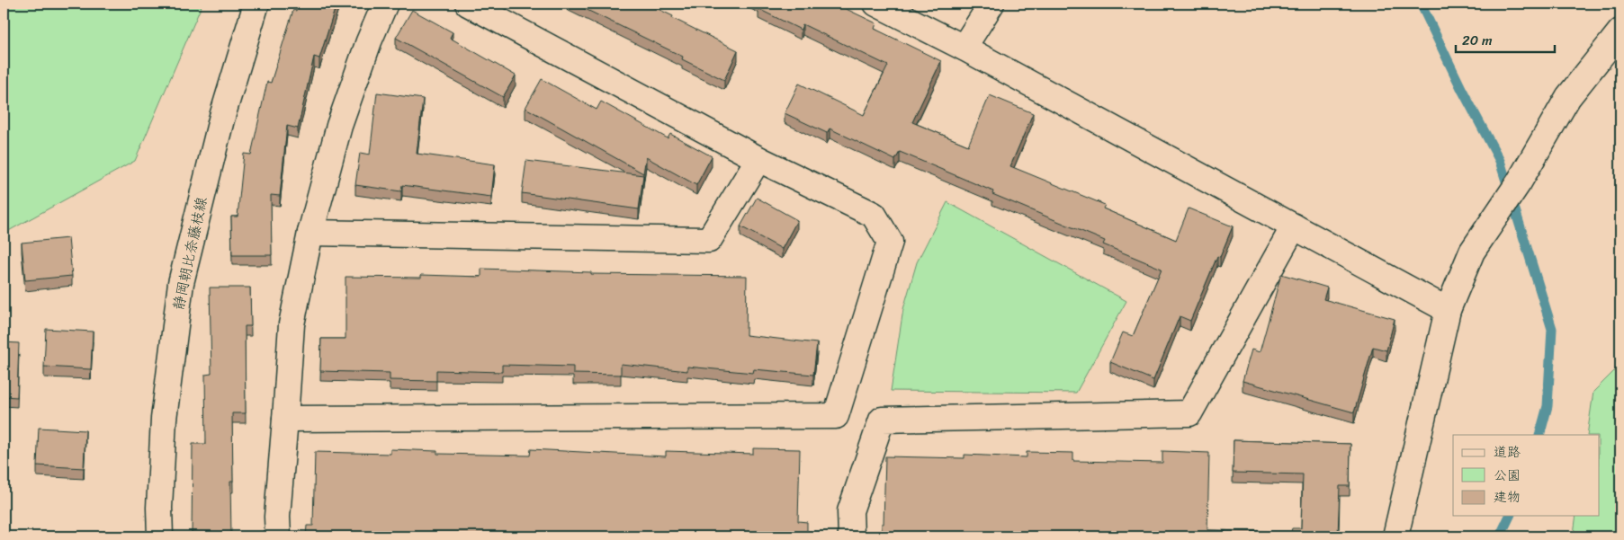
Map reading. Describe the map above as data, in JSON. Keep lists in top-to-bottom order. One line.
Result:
{"streets":{"street":["静岡朝比奈藤枝線"]},"legend":["道路","公園","建物"],"scale_bar":"20 m"}
